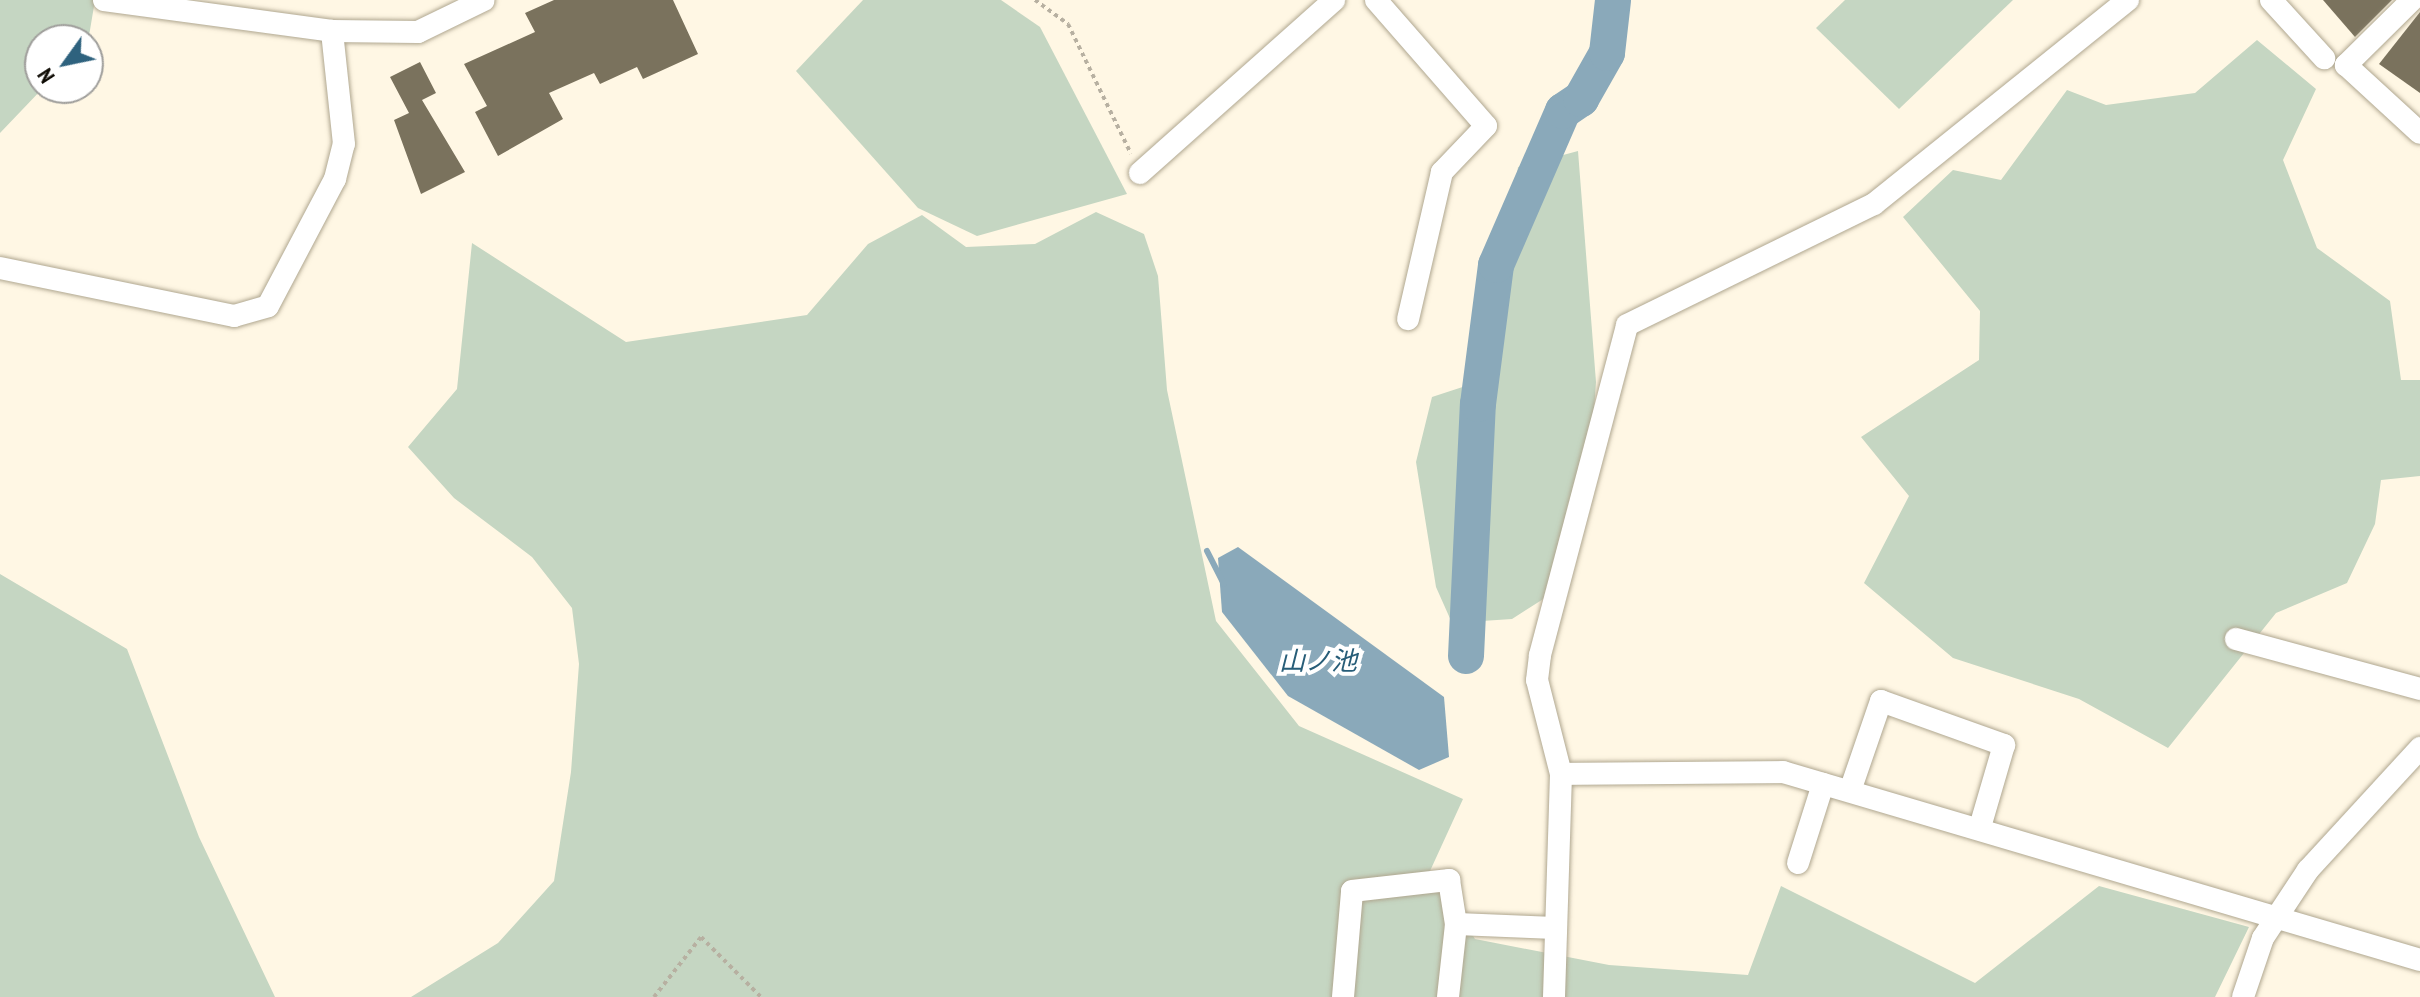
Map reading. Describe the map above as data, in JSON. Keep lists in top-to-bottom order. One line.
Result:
{"water":["山ノ池"],"north":"bottom left"}
